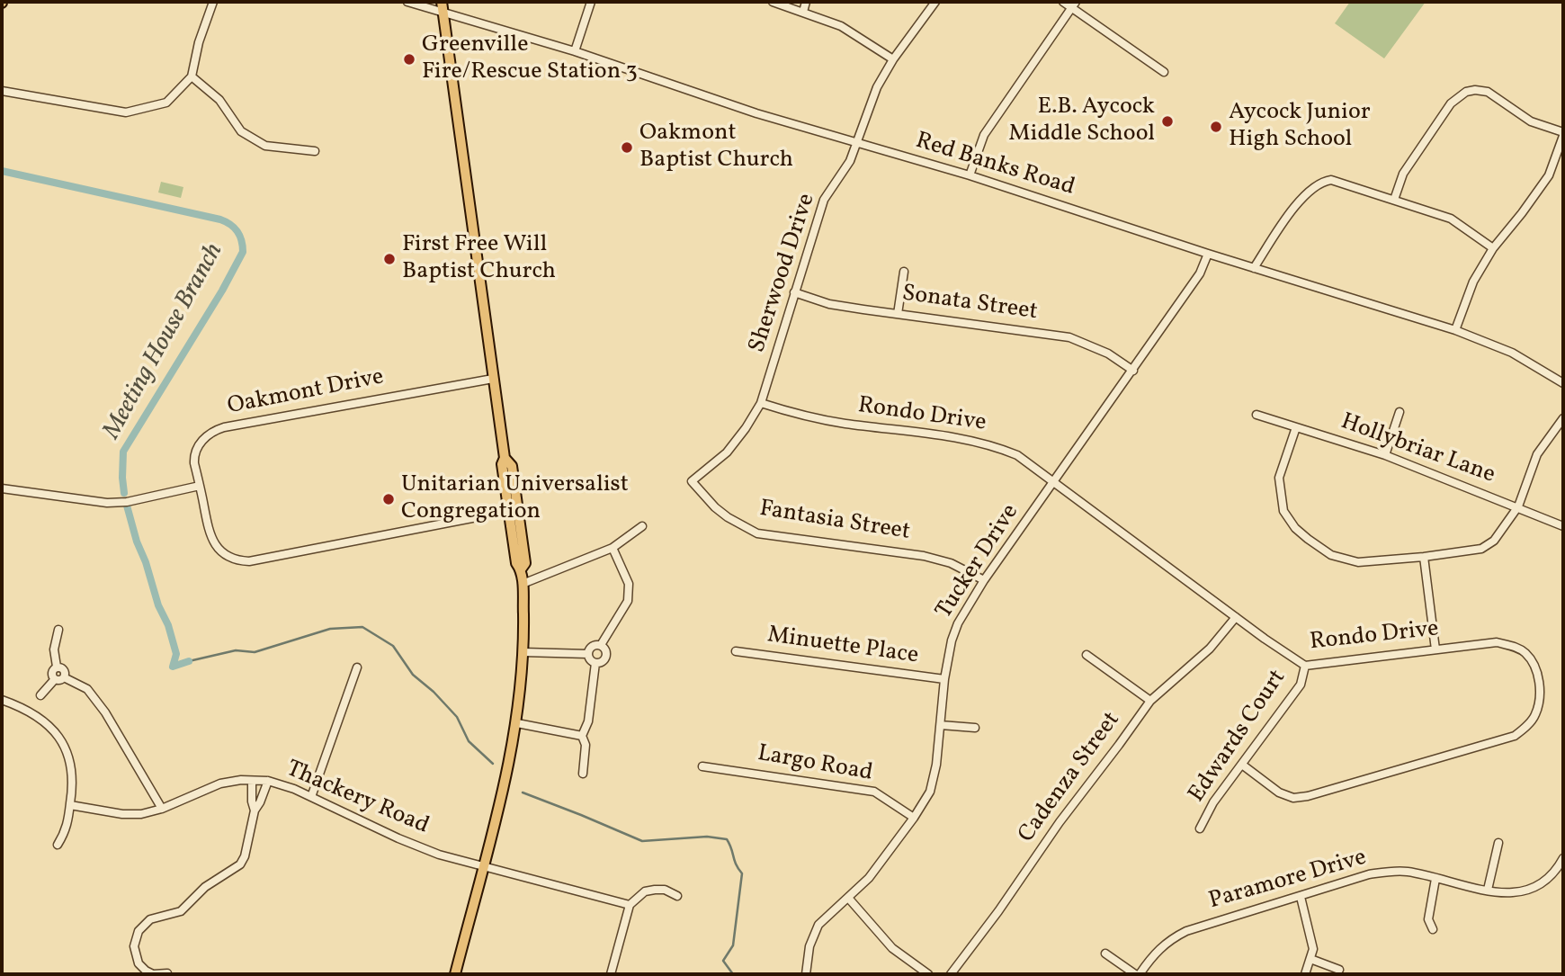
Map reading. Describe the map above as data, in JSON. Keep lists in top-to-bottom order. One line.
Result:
{"streets":{"street":["Red Banks Road","Sherwood Drive","Sonata Street","Oakmont Drive","Rondo Drive","Hollybriar Lane","Fantasia Street","Tucker Drive","Minuette Place","Edwards Court","Largo Road","Cadenza Street","Thackery Road","Paramore Drive"]},"crossings":[["Red Banks Road","Sherwood Drive"],["Red Banks Road","Tucker Drive"],["Sherwood Drive","Sonata Street"],["Sherwood Drive","Rondo Drive"],["Sherwood Drive","Fantasia Street"],["Sonata Street","Tucker Drive"],["Rondo Drive","Tucker Drive"],["Rondo Drive","Edwards Court"],["Rondo Drive","Cadenza Street"],["Fantasia Street","Tucker Drive"],["Tucker Drive","Minuette Place"],["Tucker Drive","Largo Road"]],"water":["Meeting House Branch"],"places":["Greenville Fire/Rescue Station 3","E.B. Aycock Middle School","Aycock Junior High School","Oakmont Baptist Church","First Free Will Baptist Church","Unitarian Universalist Congregation"]}
